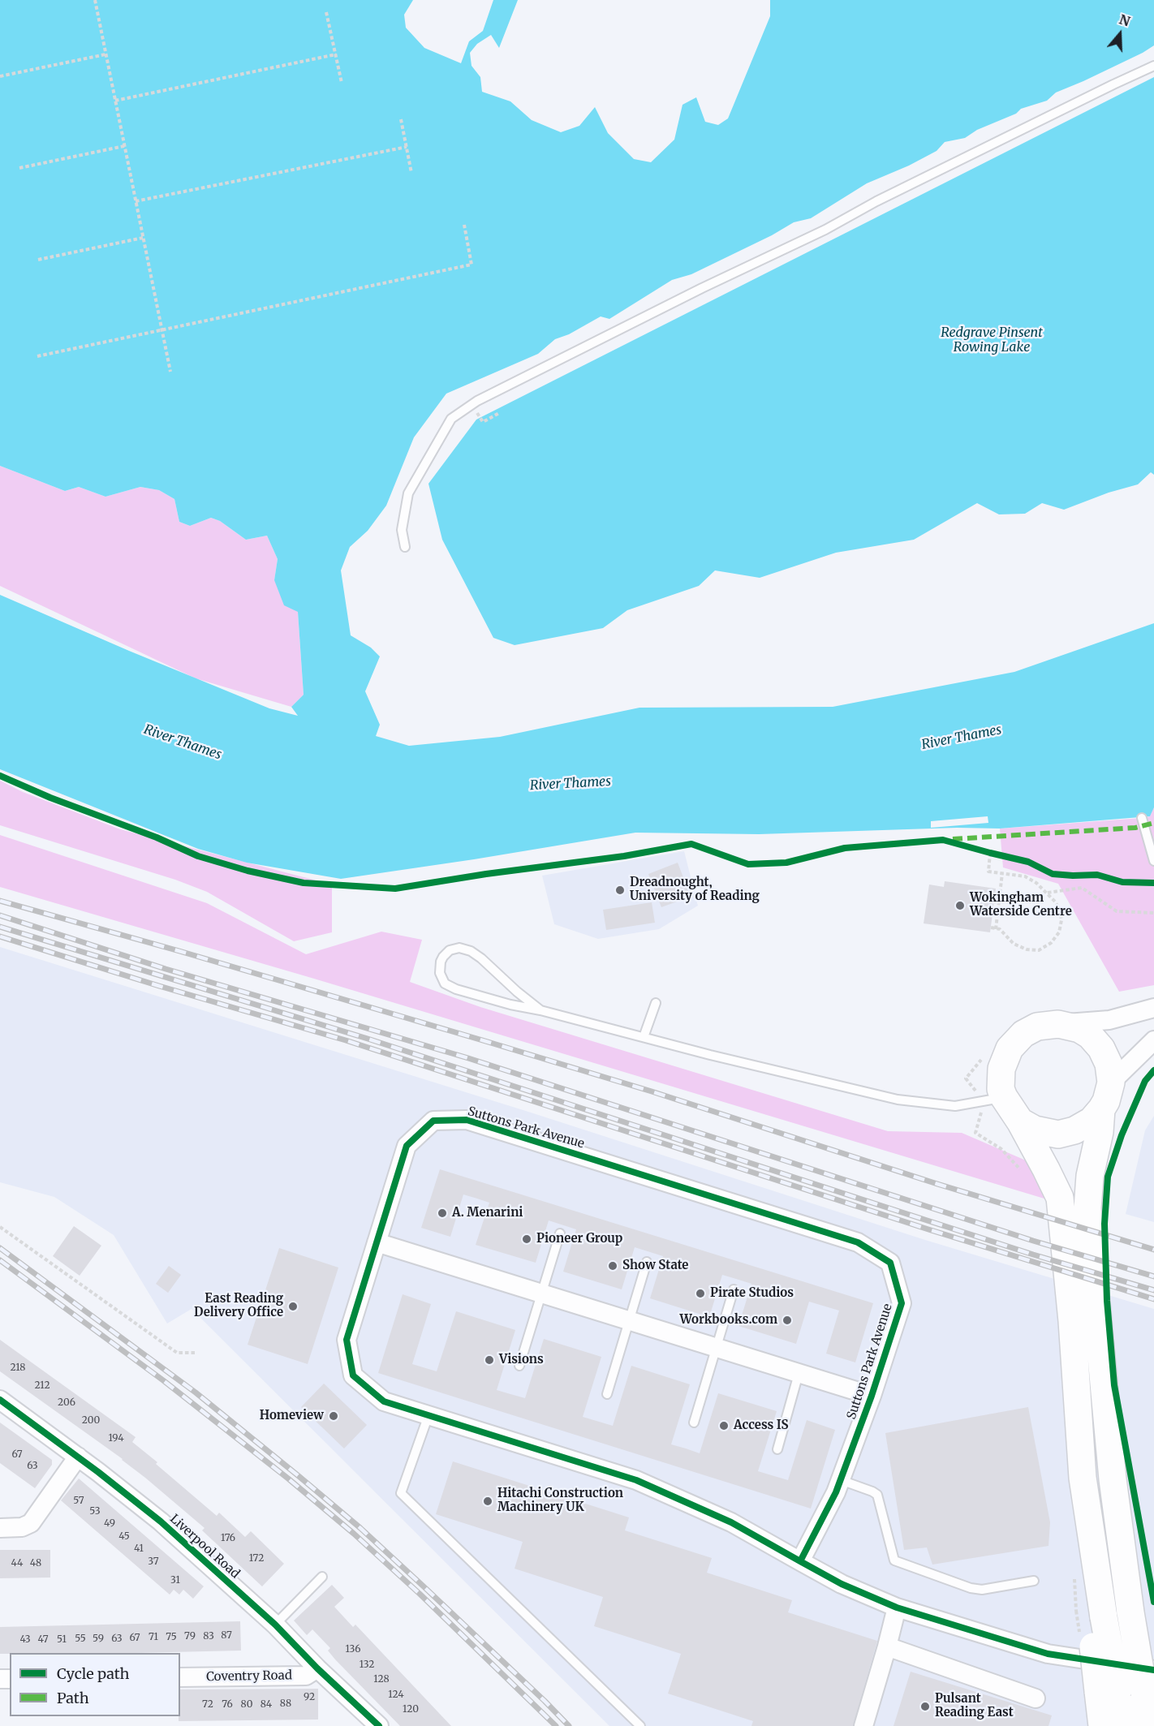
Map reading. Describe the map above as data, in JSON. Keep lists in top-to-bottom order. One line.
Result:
{"streets":{"street":["Suttons Park Avenue","Liverpool Road","Coventry Road"]},"crossings":[["Liverpool Road","Coventry Road"]],"water":["Redgrave Pinsent Rowing Lake","River Thames"],"places":["Dreadnought, University of Reading","Wokingham Waterside Centre","A. Menarini","Pioneer Group","Show State","Pirate Studios","East Reading Delivery Office","Workbooks.com","Visions","Homeview","Access IS","Hitachi Construction Machinery UK","Pulsant Reading East"],"house_numbers":["218","212","206","200","194","67","63","57","53","49","45","176","41","172","37","44","48","31","87","79","83","71","75","67","55","59","63","43","47","51","136","132","128","124","92","88","72","76","80","84","120"],"legend":["Cycle path","Path"],"north":"top"}
